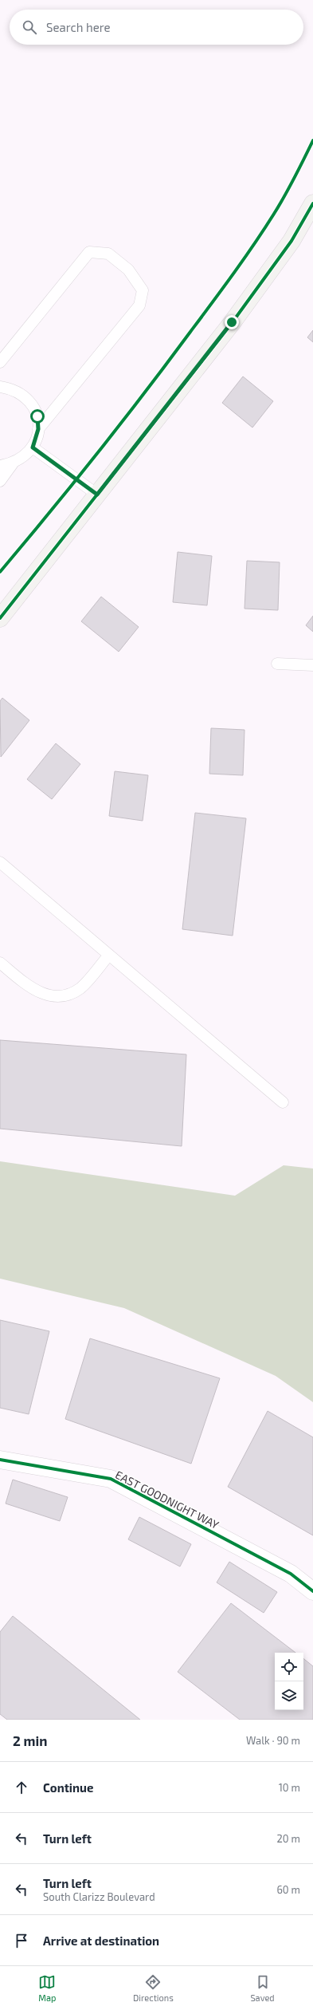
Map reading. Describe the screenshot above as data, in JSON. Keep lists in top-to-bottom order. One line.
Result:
{"streets":{"street":["EAST GOODNIGHT WAY"]},"page":{"search":"Search here","heading":["2 min","Walk · 90 m"],"list":[["Continue","10 m"],["Turn left","20 m"],["Turn left","South Clarizz Boulevard","60 m"],"Arrive at destination"],"nav":["Map","Directions","Saved"]}}
